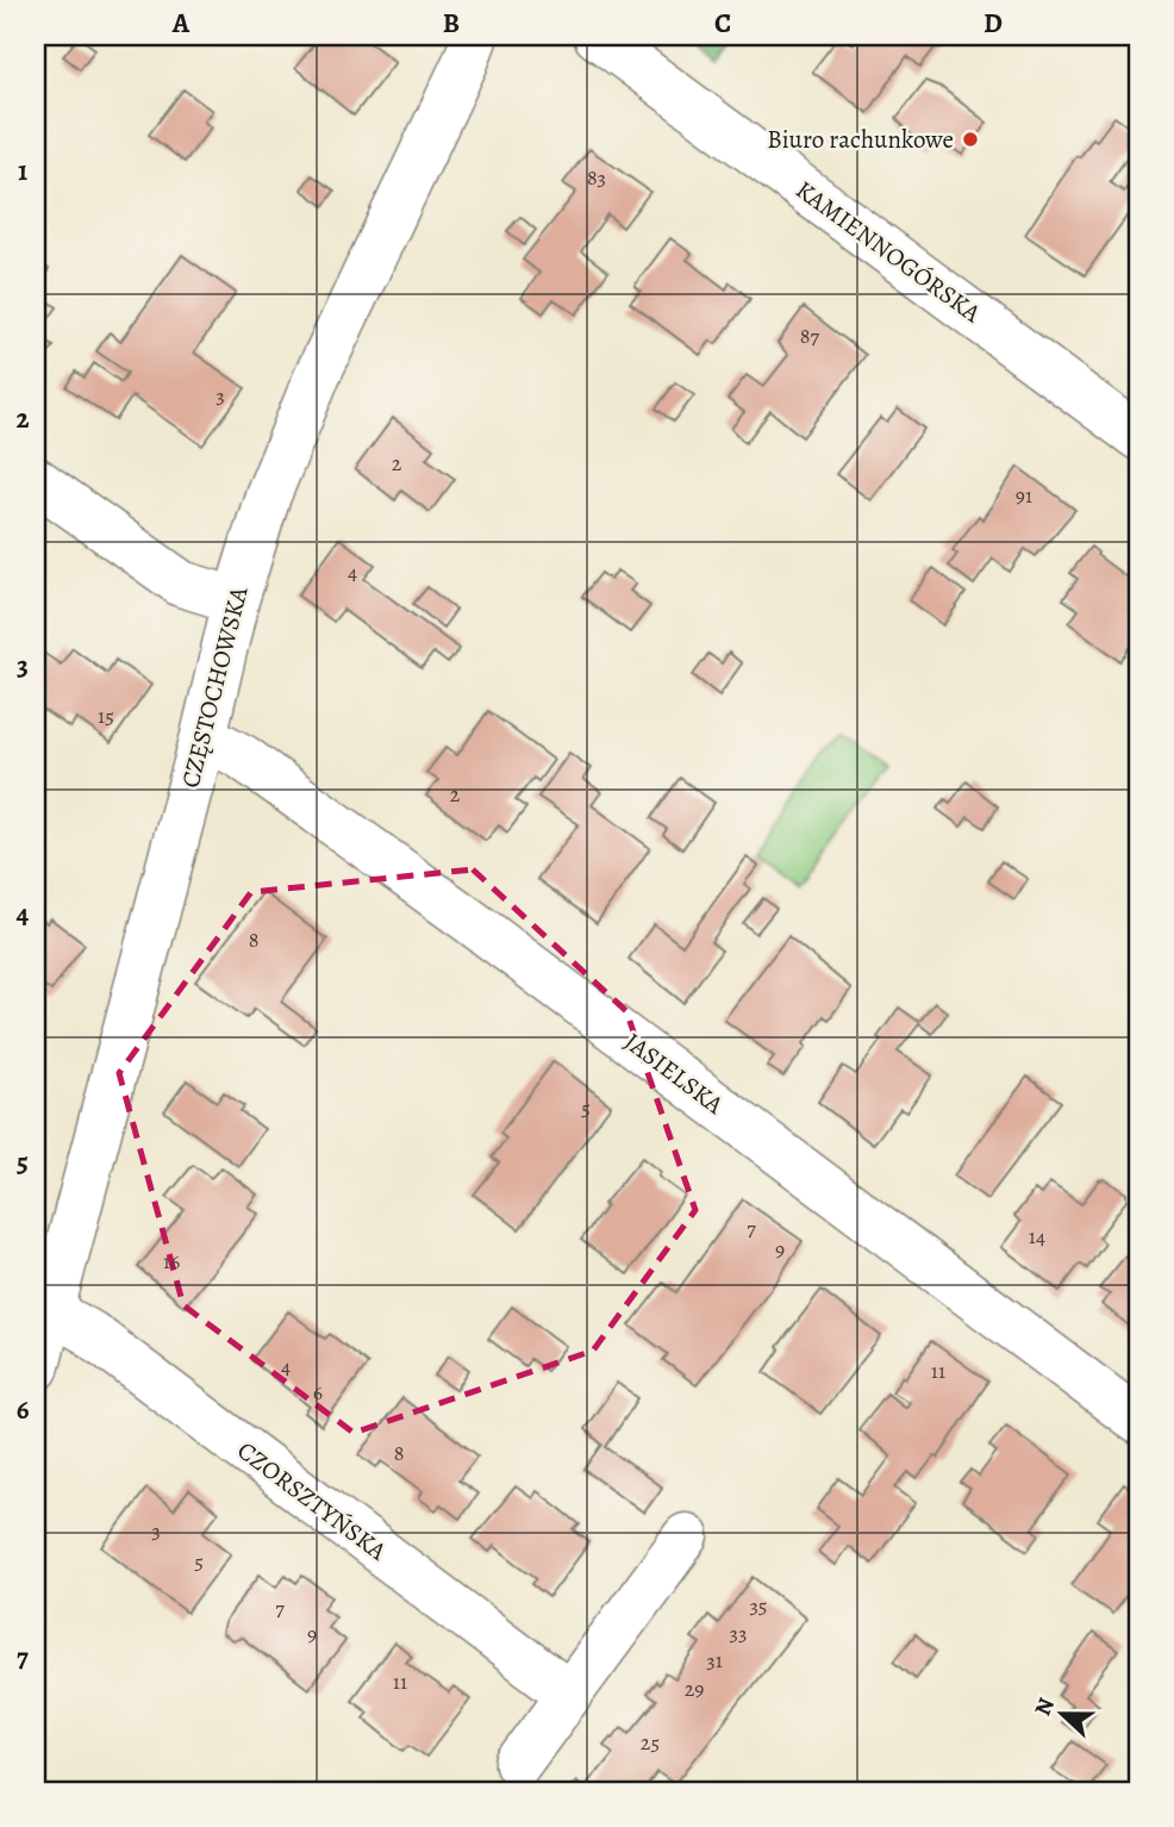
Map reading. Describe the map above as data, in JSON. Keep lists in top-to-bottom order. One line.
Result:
{"streets":{"street":["KAMIENNOGÓRSKA","CZĘSTOCHOWSKA","JASIELSKA","CZORSZTYŃSKA"]},"crossings":[["CZĘSTOCHOWSKA","JASIELSKA"],["CZĘSTOCHOWSKA","CZORSZTYŃSKA"]],"places":["Biuro rachunkowe"],"house_numbers":["83","87","3","2","91","4","15","2","8","5","7","14","9","16","4","11","6","8","3","5","35","7","33","9","31","11","29","25"],"north":"left","grid":{"columns":["A","B","C","D"],"rows":["1","2","3","4","5","6","7"]}}
